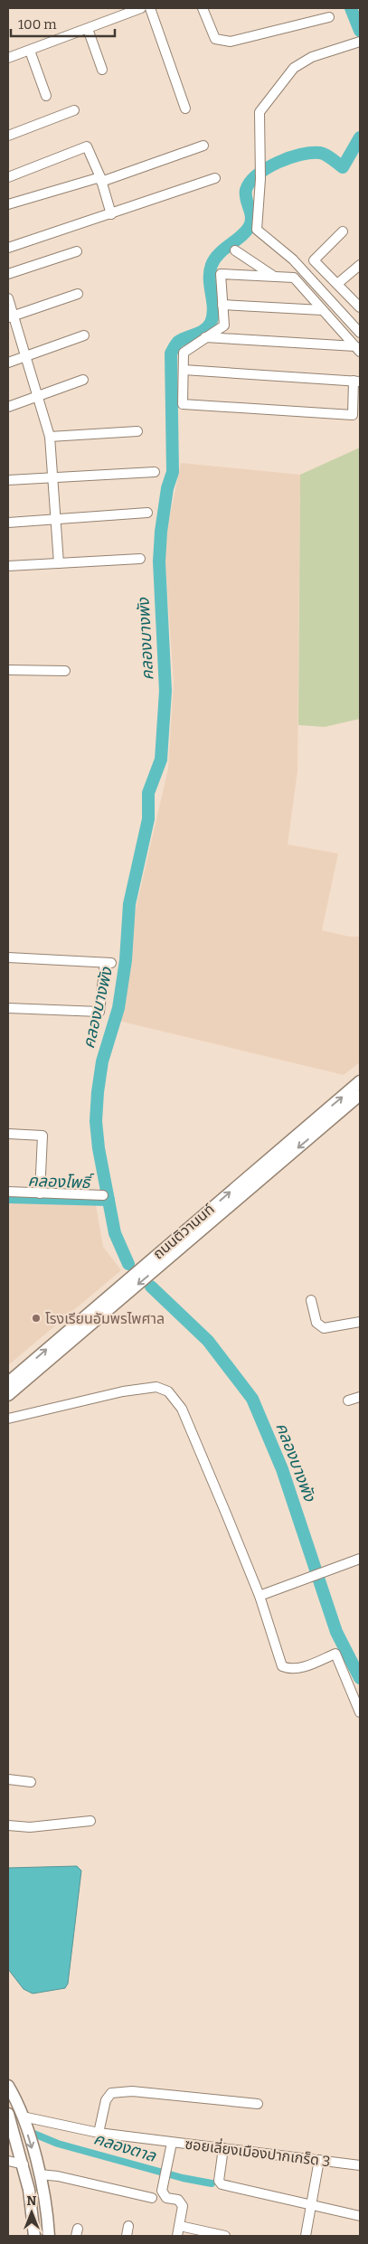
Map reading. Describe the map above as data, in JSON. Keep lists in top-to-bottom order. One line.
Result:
{"streets":{"main road":["ถนนติวานนท์"],"street":["ซอยเลี่ยงเมืองปากเกร็ด 3"]},"water":["คลองบางพัง","คลองโพธิ์","คลองตาล"],"places":["โรงเรียนอัมพรไพศาล"],"scale_bar":"100 m","north":"top"}
